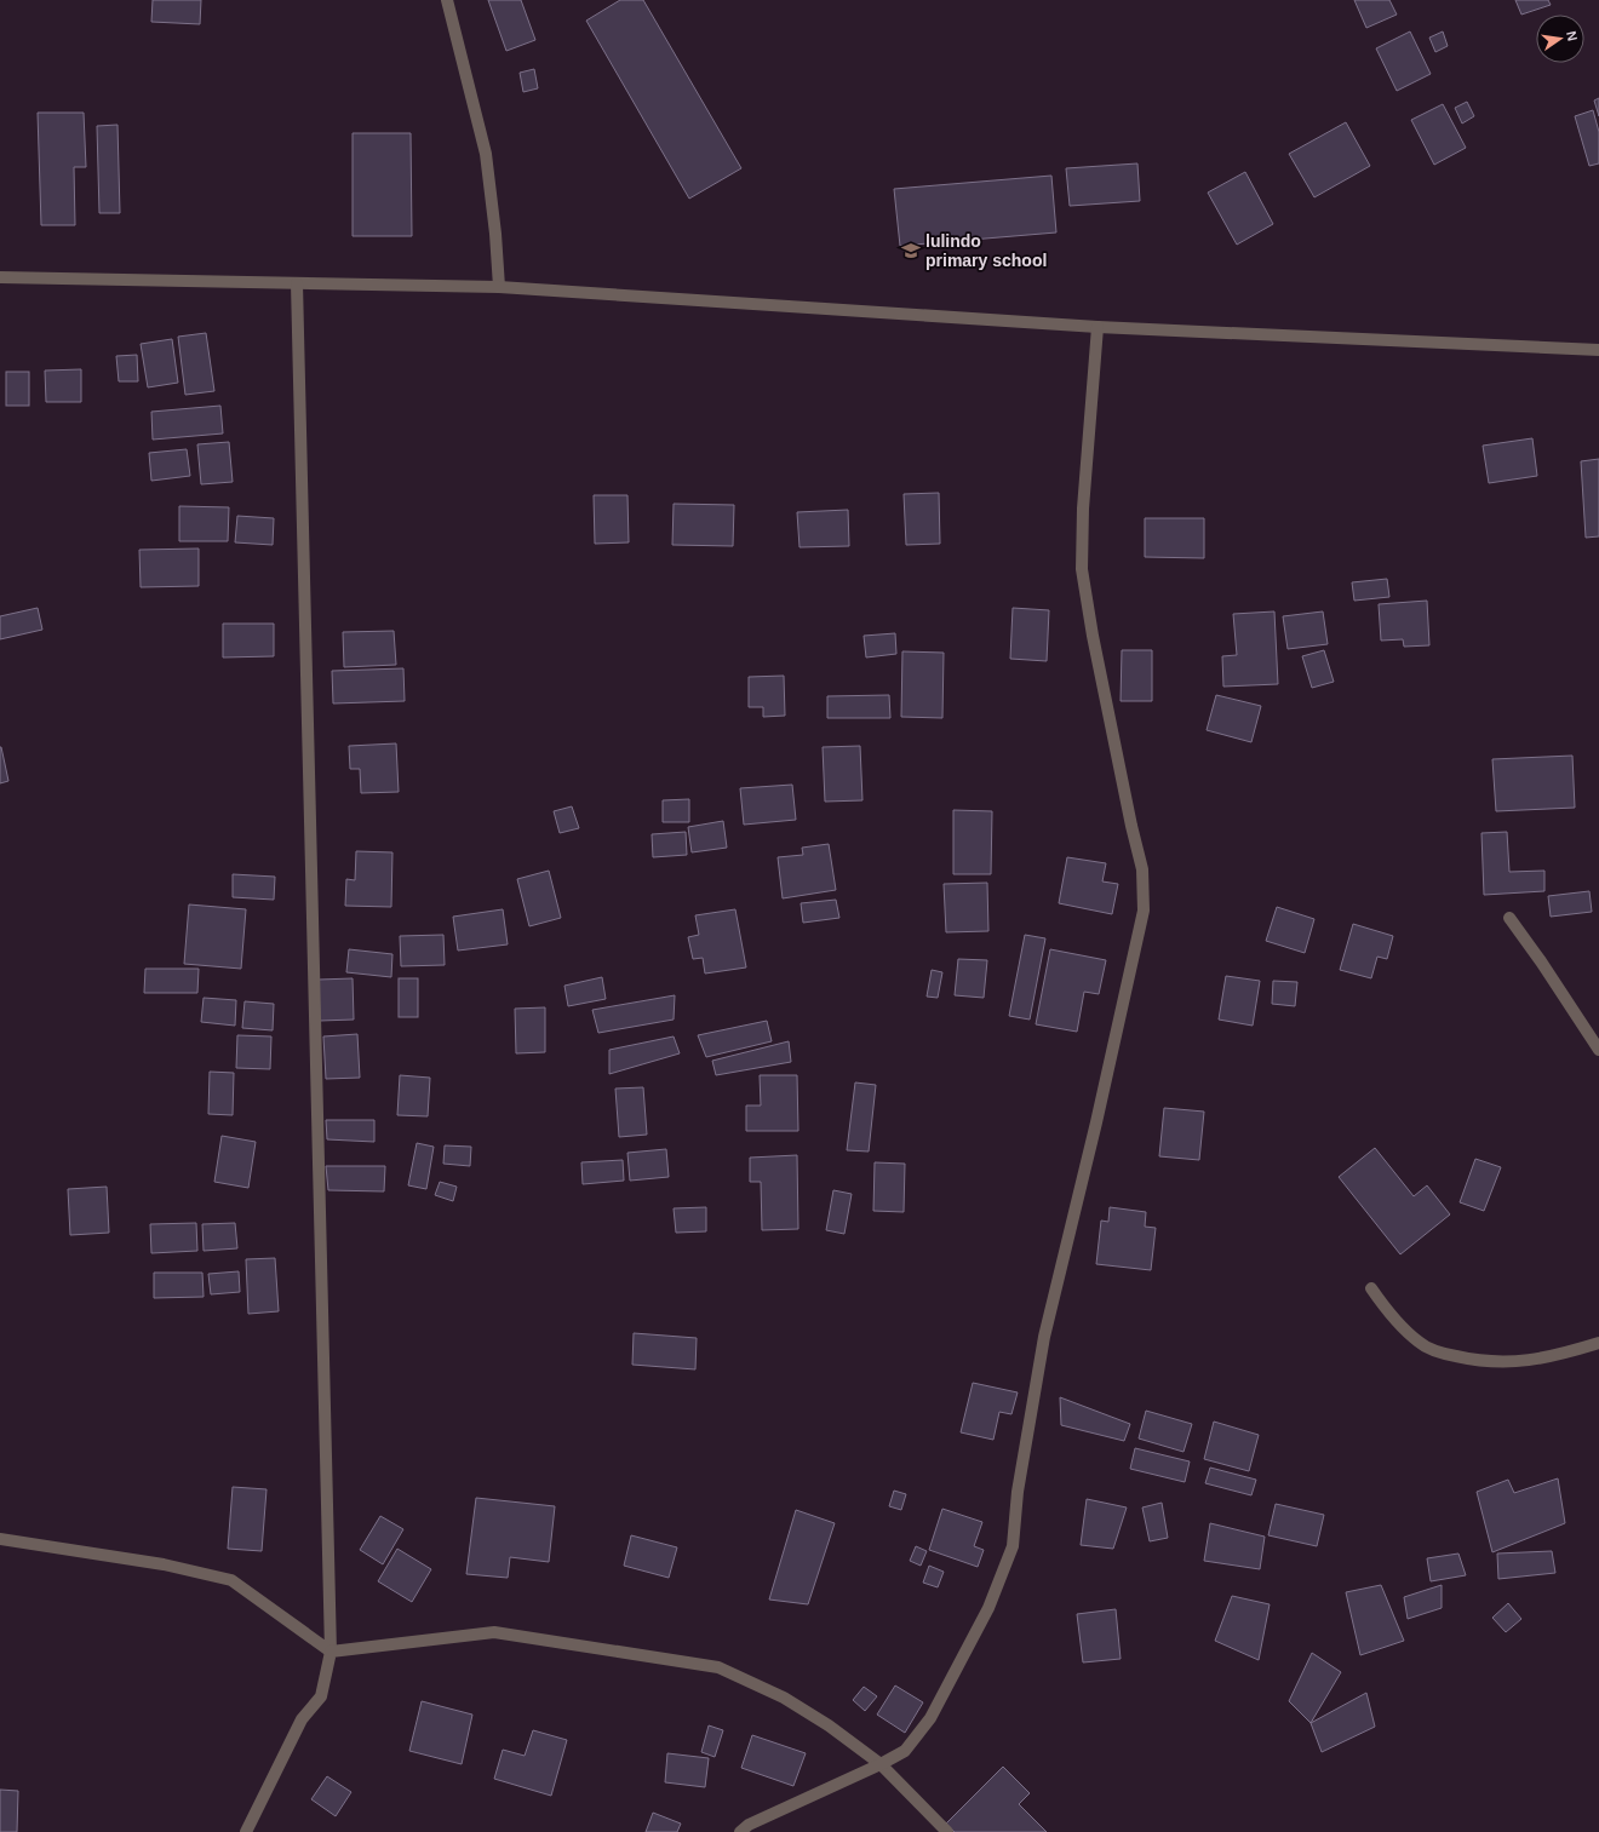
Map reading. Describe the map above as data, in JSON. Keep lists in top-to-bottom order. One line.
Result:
{"places":{"school or university":["lulindo primary school"]},"north":"right"}
